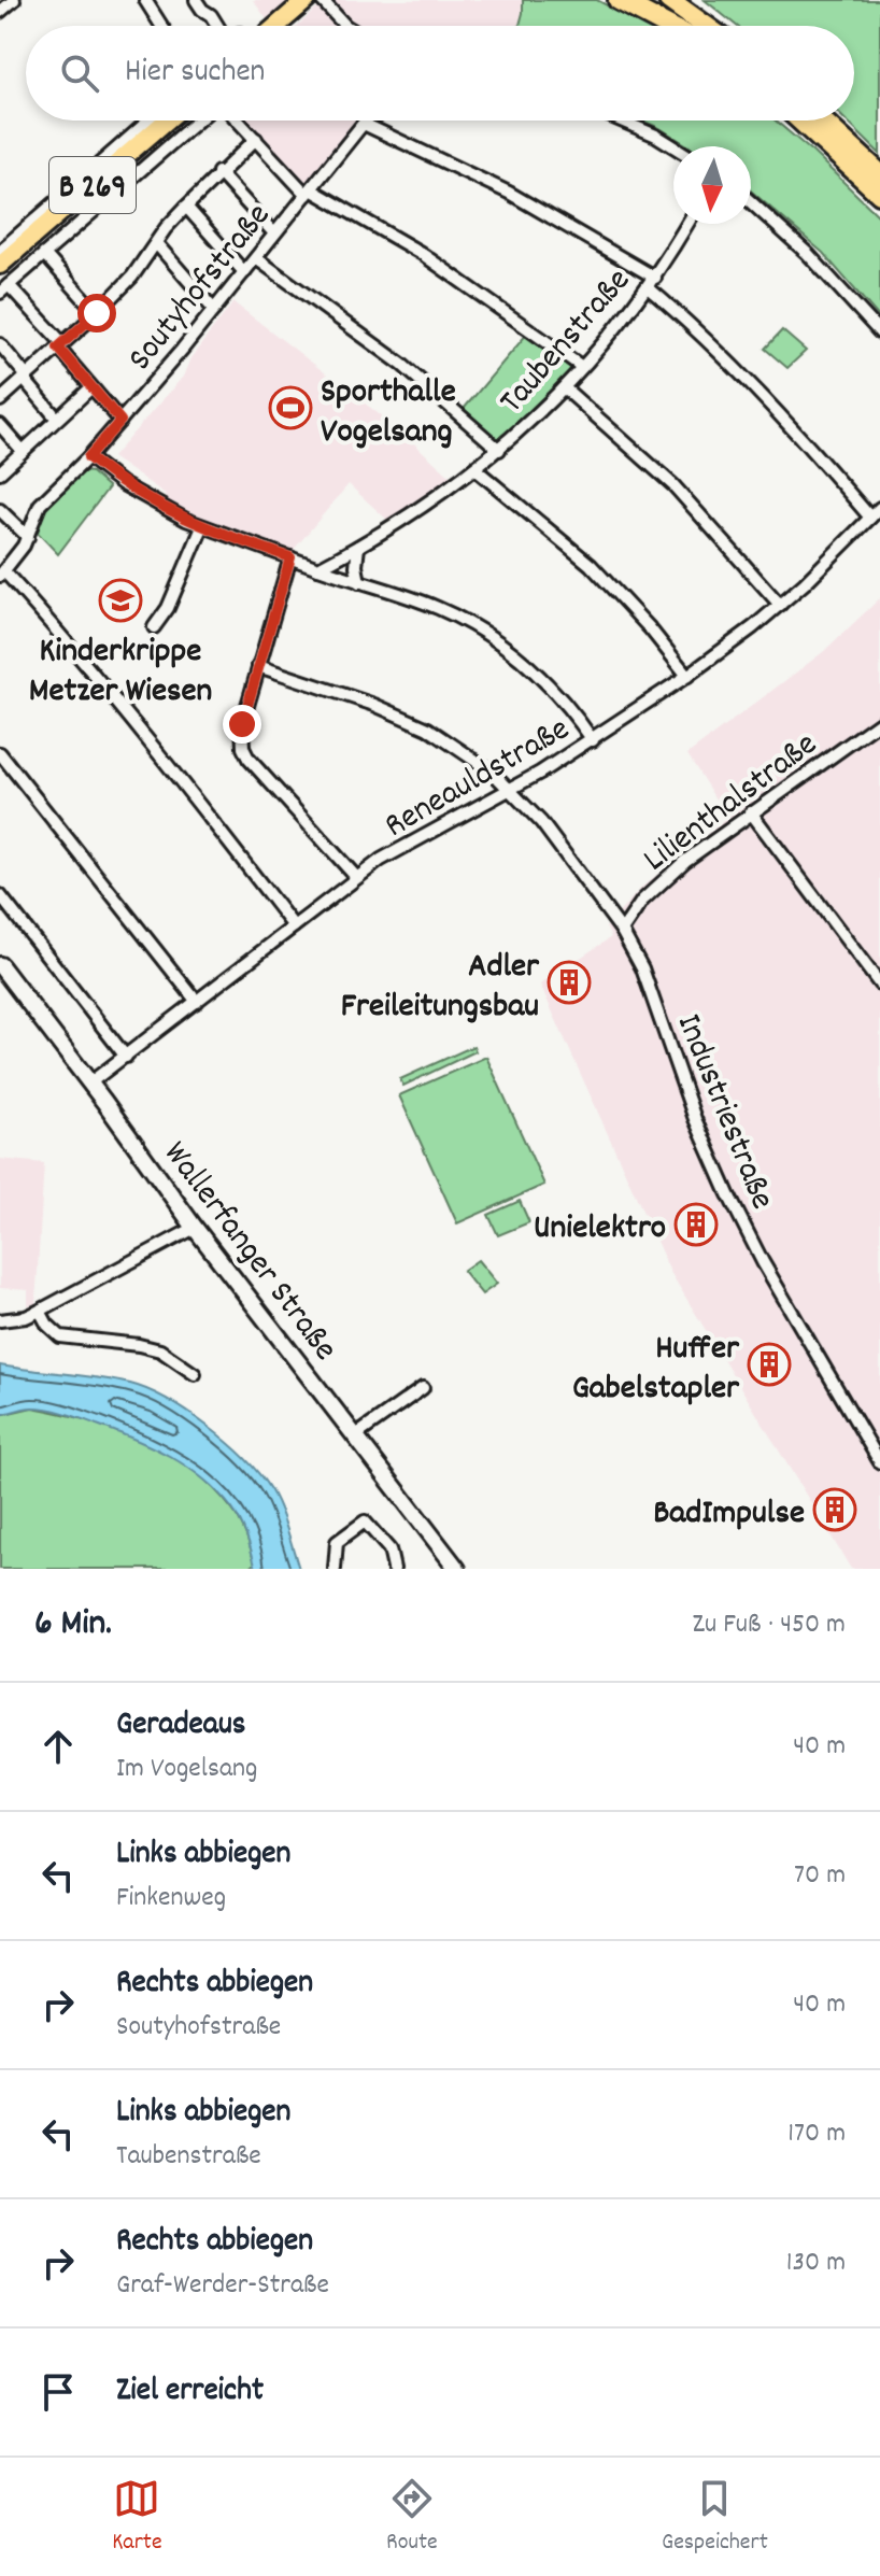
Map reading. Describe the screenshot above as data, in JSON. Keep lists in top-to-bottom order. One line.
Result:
{"streets":{"main road":["B 269","Wallerfanger Straße"],"street":["Soutyhofstraße","Taubenstraße","Reneauldstraße","Lilienthalstraße","Industriestraße"]},"crossings":[["Reneauldstraße","Industriestraße"],["Reneauldstraße","Wallerfanger Straße"],["Lilienthalstraße","Industriestraße"]],"places":{"sports":["Sporthalle Vogelsang"],"school or university":["Kinderkrippe Metzer Wiesen"],"building":["Adler Freileitungsbau","Unielektro","Huffer Gabelstapler","BadImpulse"]},"north":"bottom","page":{"search":"Hier suchen","heading":["6 Min.","Zu Fuß · 450 m"],"list":[["Geradeaus","Im Vogelsang","40 m"],["Links abbiegen","Finkenweg","70 m"],["Rechts abbiegen","Soutyhofstraße","40 m"],["Links abbiegen","Taubenstraße","170 m"],["Rechts abbiegen","Graf-Werder-Straße","130 m"],"Ziel erreicht"],"nav":["Karte","Route","Gespeichert"]}}
